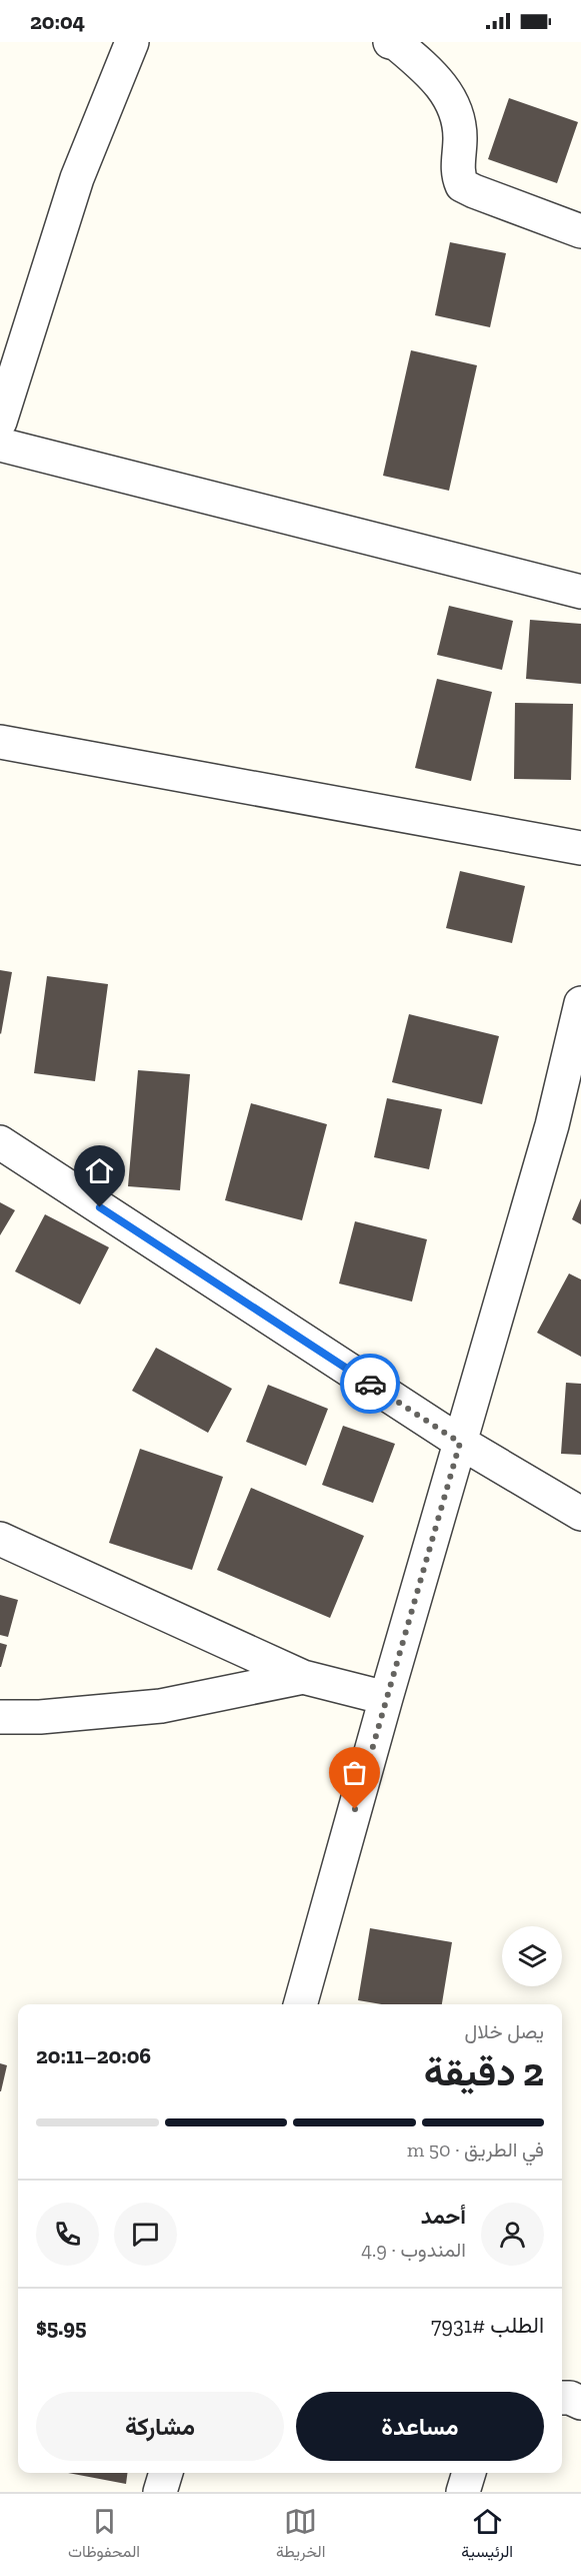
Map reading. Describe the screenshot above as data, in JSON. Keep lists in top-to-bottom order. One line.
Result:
{"page":{"status":"20:04","heading":["2 دقيقة","يصل خلال","20:06–20:11"],"panel":["أحمد","المندوب · 4.9","الطلب #7931","$5.95"],"bar":"في الطريق · 50 m","buttons":["مساعدة","مشاركة"],"tabs":["الرئيسية","الخريطة","المحفوظات"]}}
